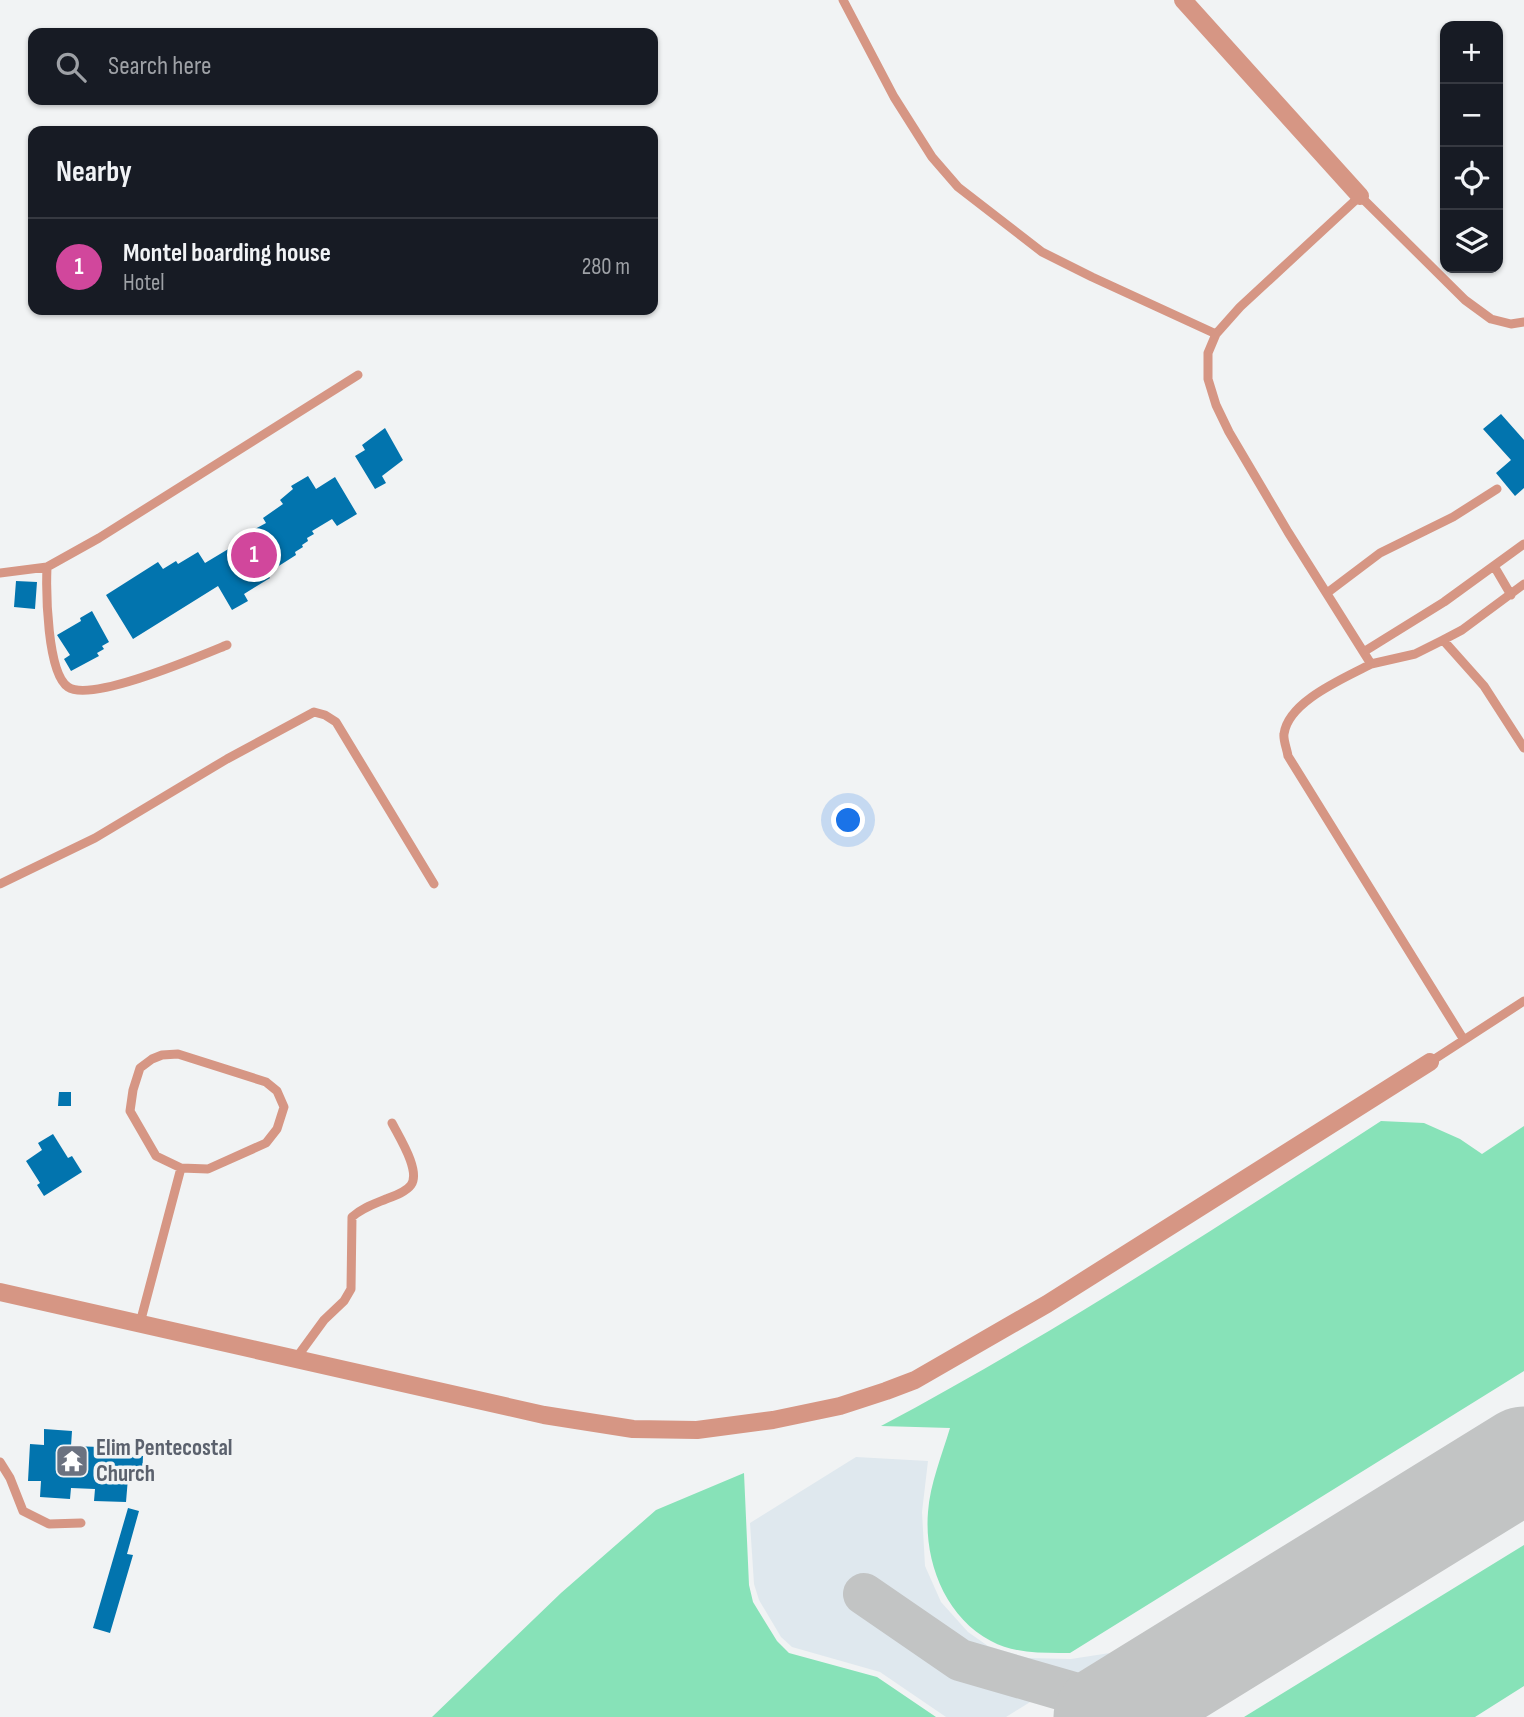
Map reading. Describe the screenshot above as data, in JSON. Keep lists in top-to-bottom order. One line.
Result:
{"places":{"temple":["Elim Pentecostal Church"]},"page":{"map_buttons":["+","−"],"search":"Search here","heading":"Nearby","list":[{"mark":"1","name":"Montel boarding house","note":"Hotel","value":"280 m"}],"pins":"1"}}
